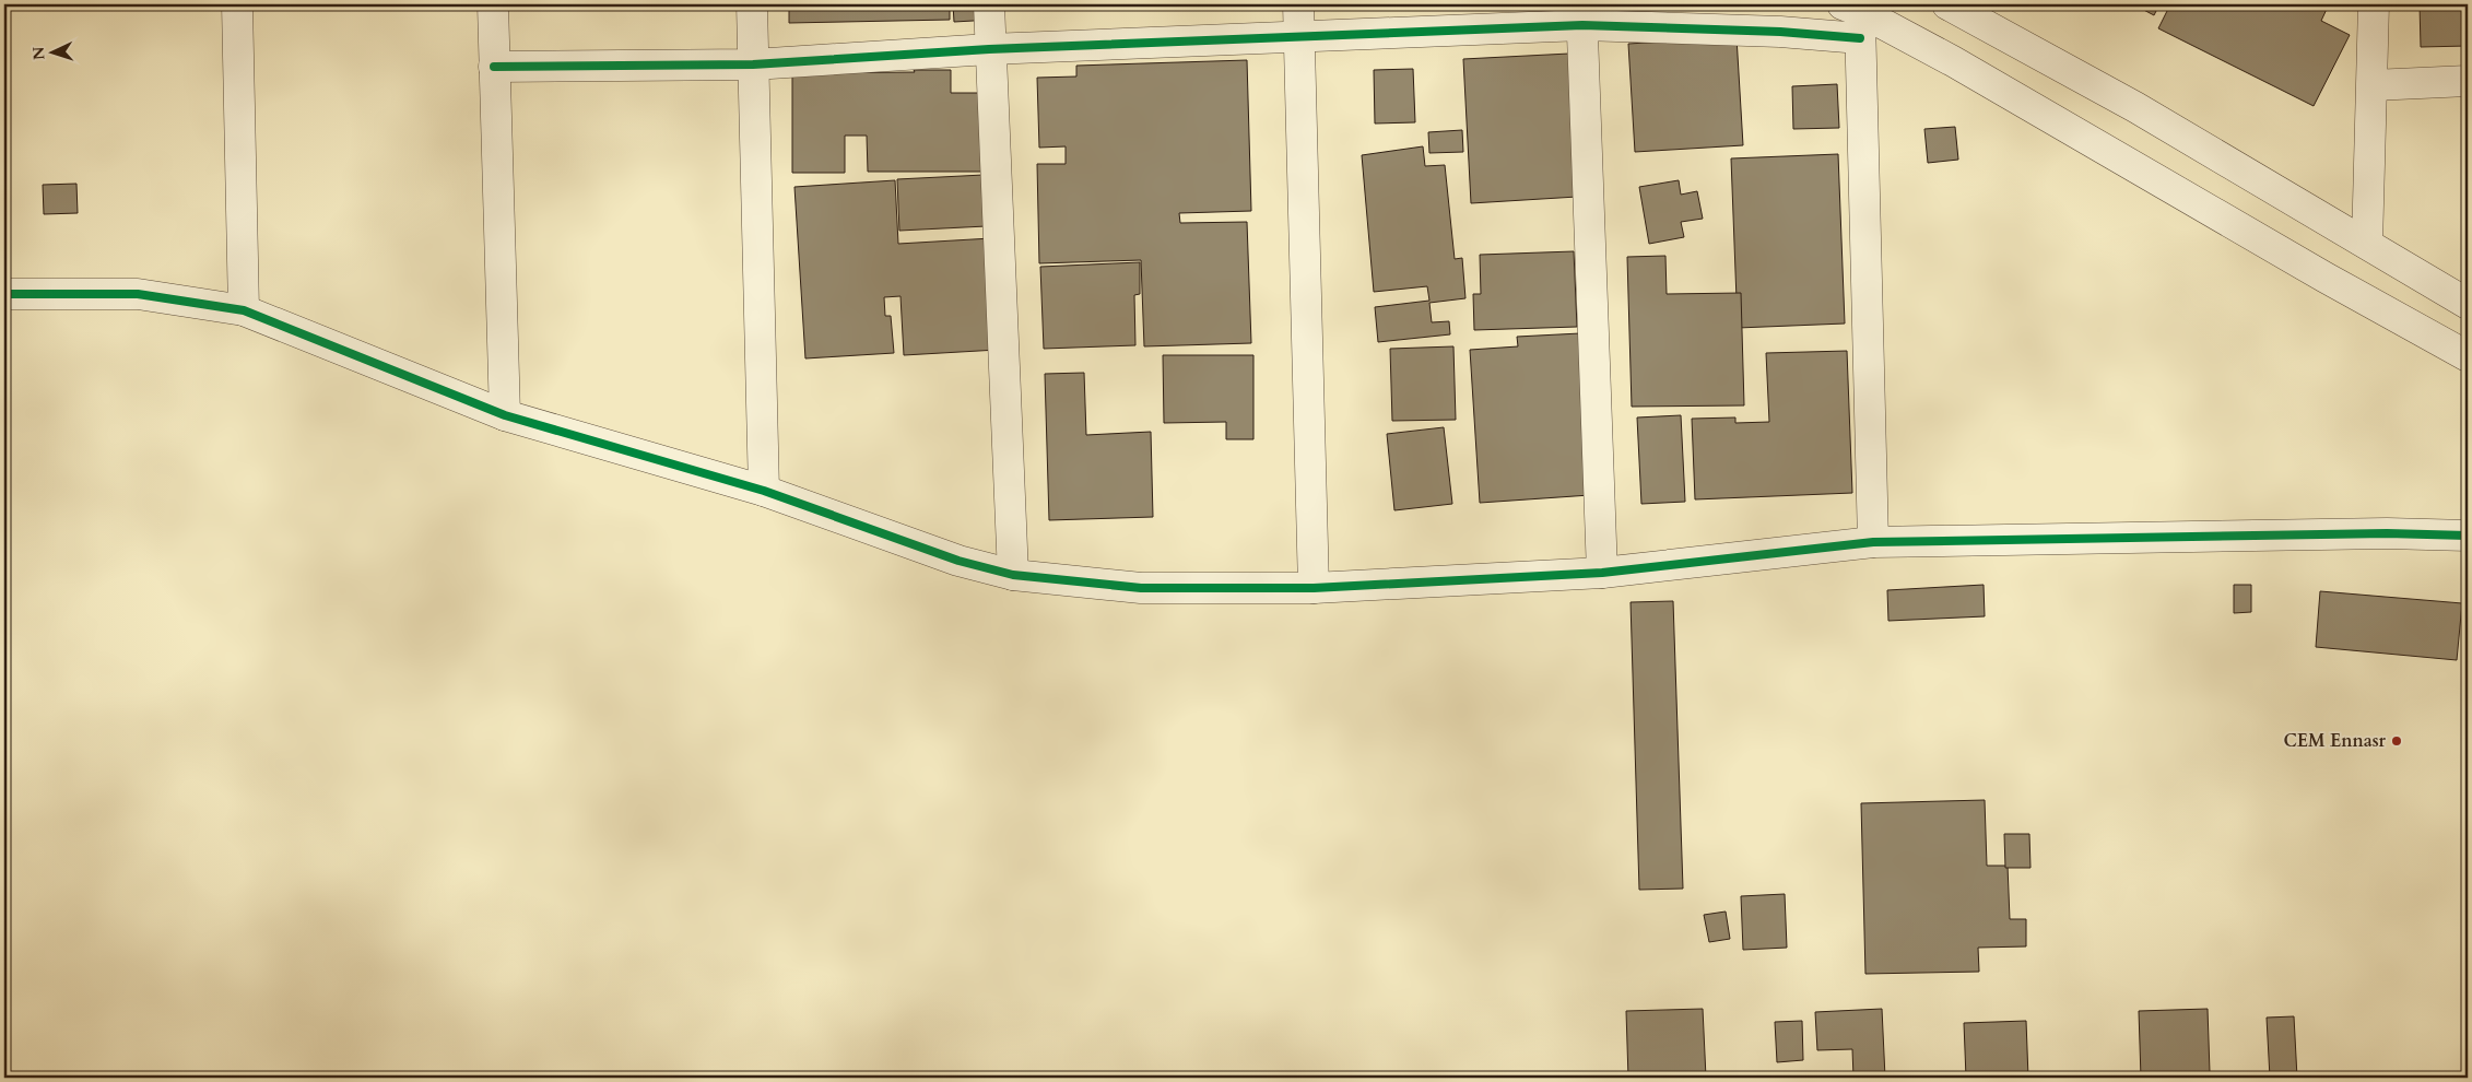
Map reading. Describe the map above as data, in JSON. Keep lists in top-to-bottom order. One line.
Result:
{"places":["CEM Ennasr"],"north":"left"}
